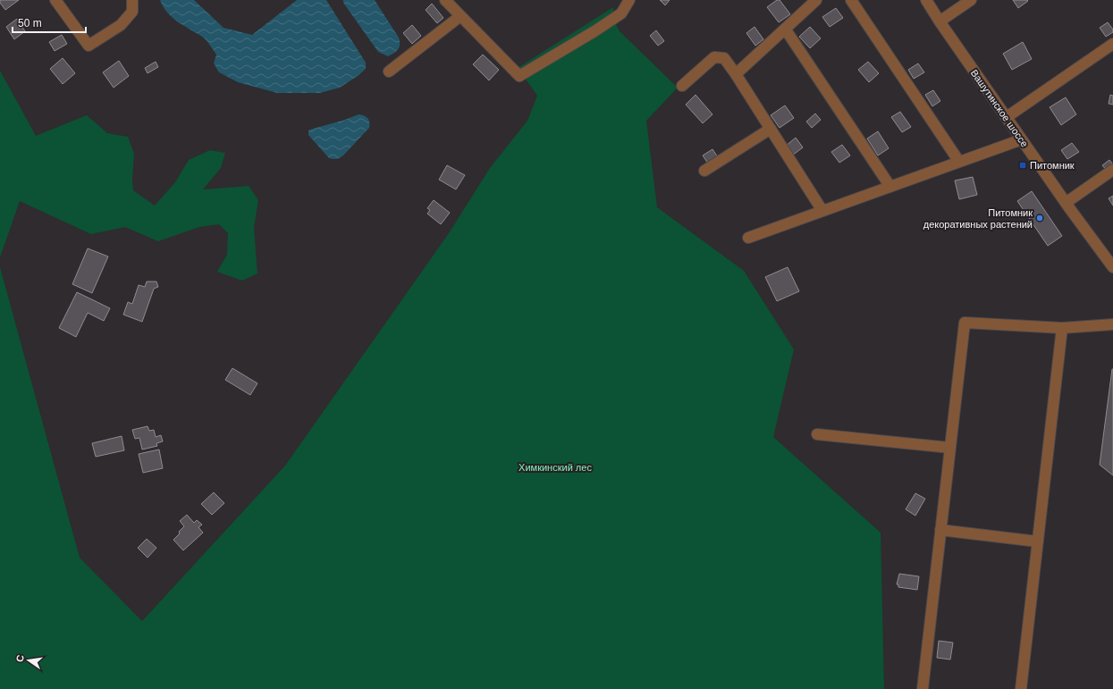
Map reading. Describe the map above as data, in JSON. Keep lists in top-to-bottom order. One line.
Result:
{"streets":{"street":["Вашутинское шоссе"]},"parks":["Химкинский лес"],"places":{"transit":["Питомник"],"other":["Питомник декоративных растений"]},"scale_bar":"50 m","north":"left"}
